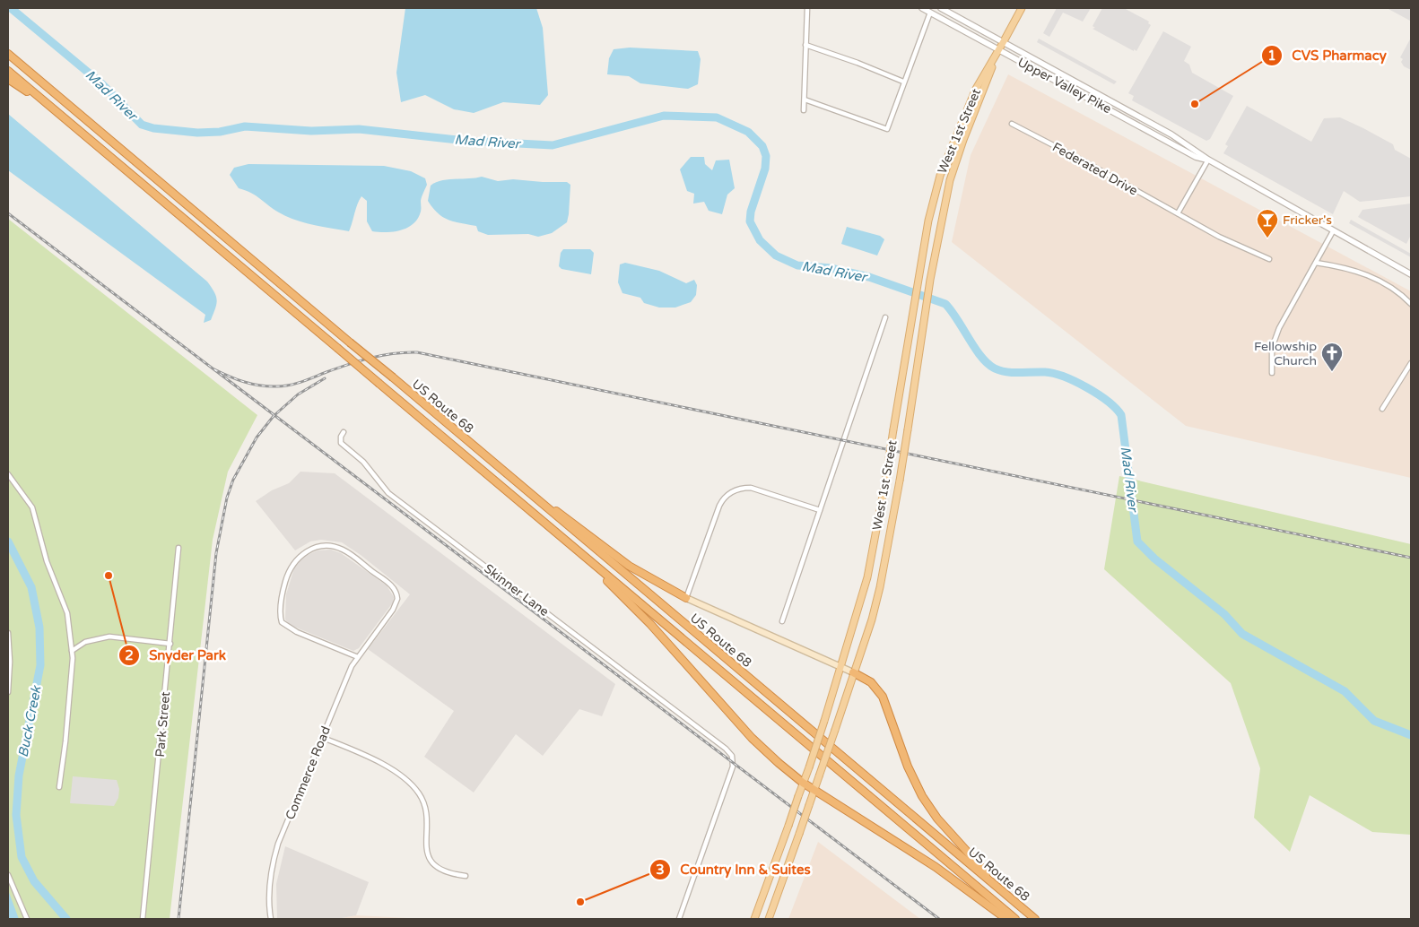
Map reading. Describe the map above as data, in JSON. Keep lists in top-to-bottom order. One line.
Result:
{"streets":{"highway":["US Route 68"],"main road":["West 1st Street"],"street":["Upper Valley Pike","Federated Drive","Skinner Lane","Park Street","Commerce Road"]},"crossings":[["Upper Valley Pike","West 1st Street"]],"water":["Mad River","Buck Creek"],"places":{"other":["CVS Pharmacy","Snyder Park","Country Inn & Suites"],"bar":["Fricker's"],"church":["Fellowship Church"]}}
